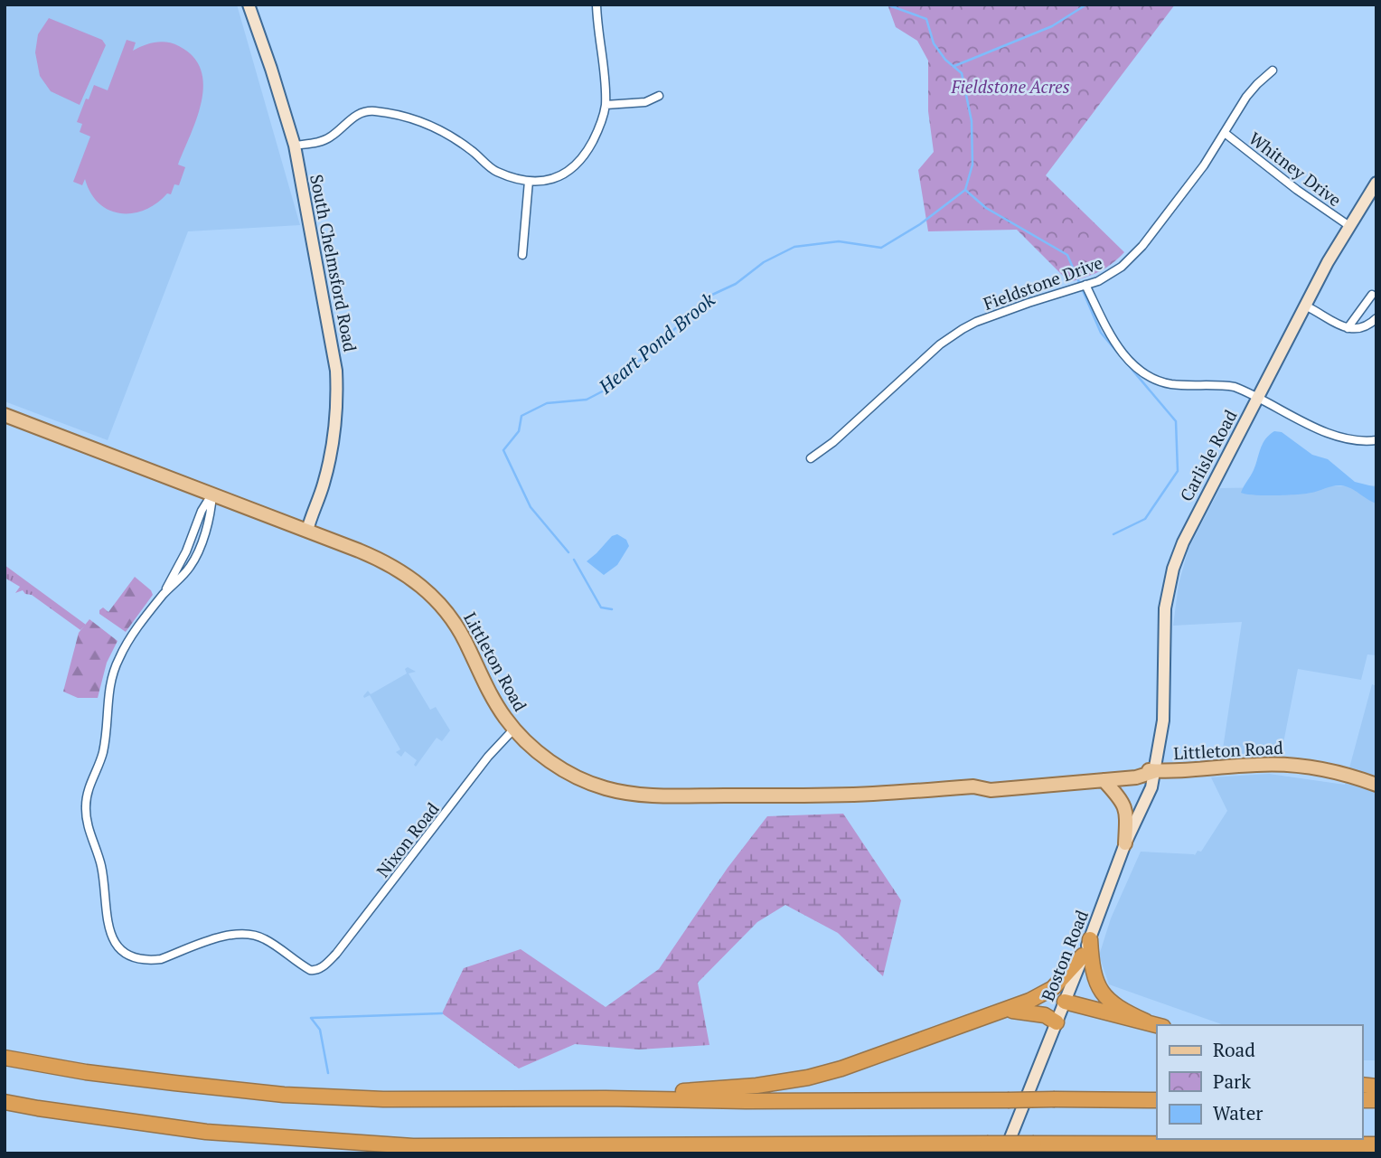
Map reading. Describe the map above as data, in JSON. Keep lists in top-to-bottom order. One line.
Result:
{"streets":{"main road":["South Chelmsford Road","Carlisle Road","Littleton Road","Boston Road"],"street":["Whitney Drive","Fieldstone Drive","Nixon Road"]},"crossings":[["Whitney Drive","Fieldstone Drive"],["Whitney Drive","Carlisle Road"],["South Chelmsford Road","Littleton Road"],["Carlisle Road","Littleton Road"],["Carlisle Road","Boston Road"],["Littleton Road","Nixon Road"],["Littleton Road","Boston Road"]],"water":["Heart Pond Brook"],"parks":["Fieldstone Acres"],"legend":["Road","Park","Water"]}
